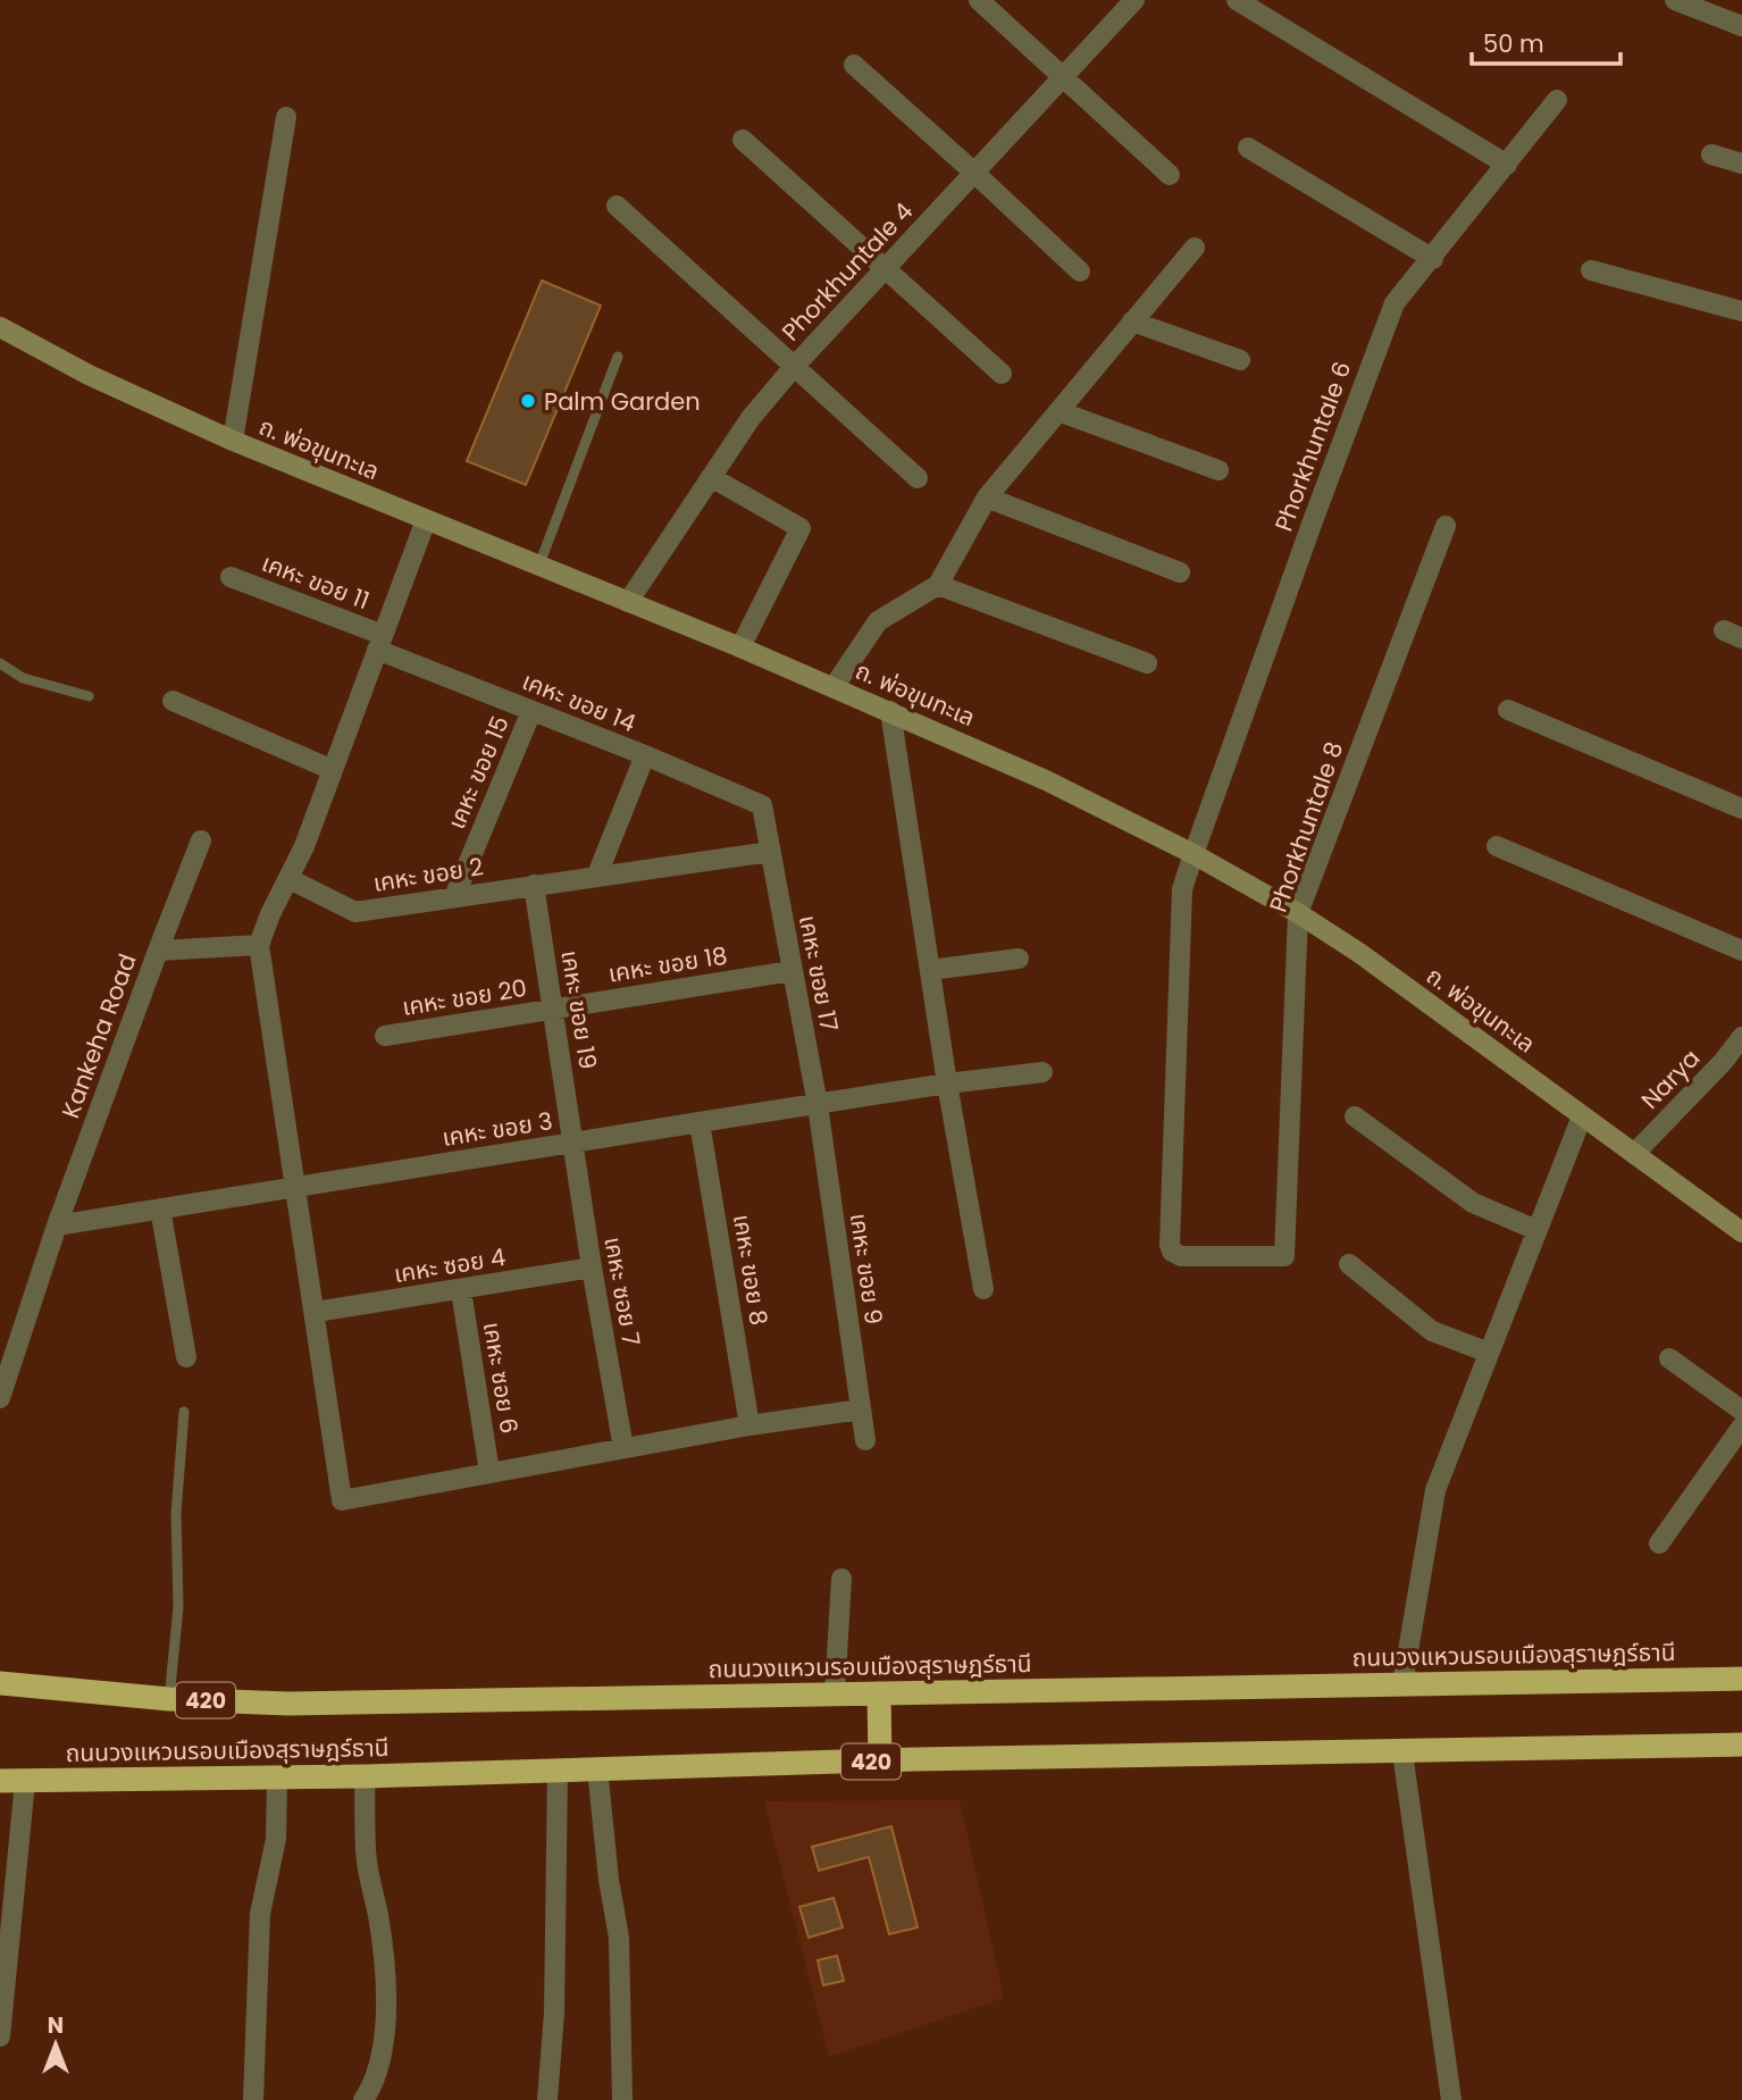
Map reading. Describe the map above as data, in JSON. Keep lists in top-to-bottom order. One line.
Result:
{"streets":{"highway":["ถนนวงแหวนรอบเมืองสุราษฎร์ธานี","420"],"street":["Phorkhuntale 4","Phorkhuntale 6","ถ. พ่อขุนทะเล","เคหะ ขอย 11","เคหะ ขอย 14","เคหะ ขอย 15","Phorkhuntale 8","เคหะ ขอย 2","เคหะ ขอย 18","เคหะ ขอย 17","เคหะ ขอย 20","เคหะ ขอย 19","Kankeha Road","Narya","เคหะ ขอย 3","เคหะ ซอย 4","เคหะ ขอย 9","เคหะ ขอย 8","เคหะ ซอย 7","เคหะ ซอย 6"]},"crossings":[["Phorkhuntale 4","ถ. พ่อขุนทะเล"],["Phorkhuntale 6","ถ. พ่อขุนทะเล"],["Phorkhuntale 6","Phorkhuntale 8"],["ถ. พ่อขุนทะเล","Phorkhuntale 8"],["ถ. พ่อขุนทะเล","Narya"],["เคหะ ขอย 11","เคหะ ขอย 14"],["เคหะ ขอย 14","เคหะ ขอย 15"],["เคหะ ขอย 14","เคหะ ขอย 17"],["เคหะ ขอย 15","เคหะ ขอย 2"],["เคหะ ขอย 2","เคหะ ขอย 19"],["เคหะ ขอย 18","เคหะ ขอย 17"],["เคหะ ขอย 18","เคหะ ขอย 20"],["เคหะ ขอย 18","เคหะ ขอย 19"],["เคหะ ขอย 17","เคหะ ขอย 3"],["เคหะ ขอย 17","เคหะ ขอย 9"],["เคหะ ขอย 20","เคหะ ขอย 19"],["เคหะ ขอย 19","เคหะ ขอย 3"],["เคหะ ขอย 19","เคหะ ซอย 7"],["Kankeha Road","เคหะ ขอย 3"],["เคหะ ขอย 3","เคหะ ขอย 9"],["เคหะ ขอย 3","เคหะ ขอย 8"],["เคหะ ขอย 3","เคหะ ซอย 7"],["เคหะ ซอย 4","เคหะ ซอย 7"],["เคหะ ซอย 4","เคหะ ซอย 6"]],"places":["Palm Garden"],"scale_bar":"50 m","north":"top"}
